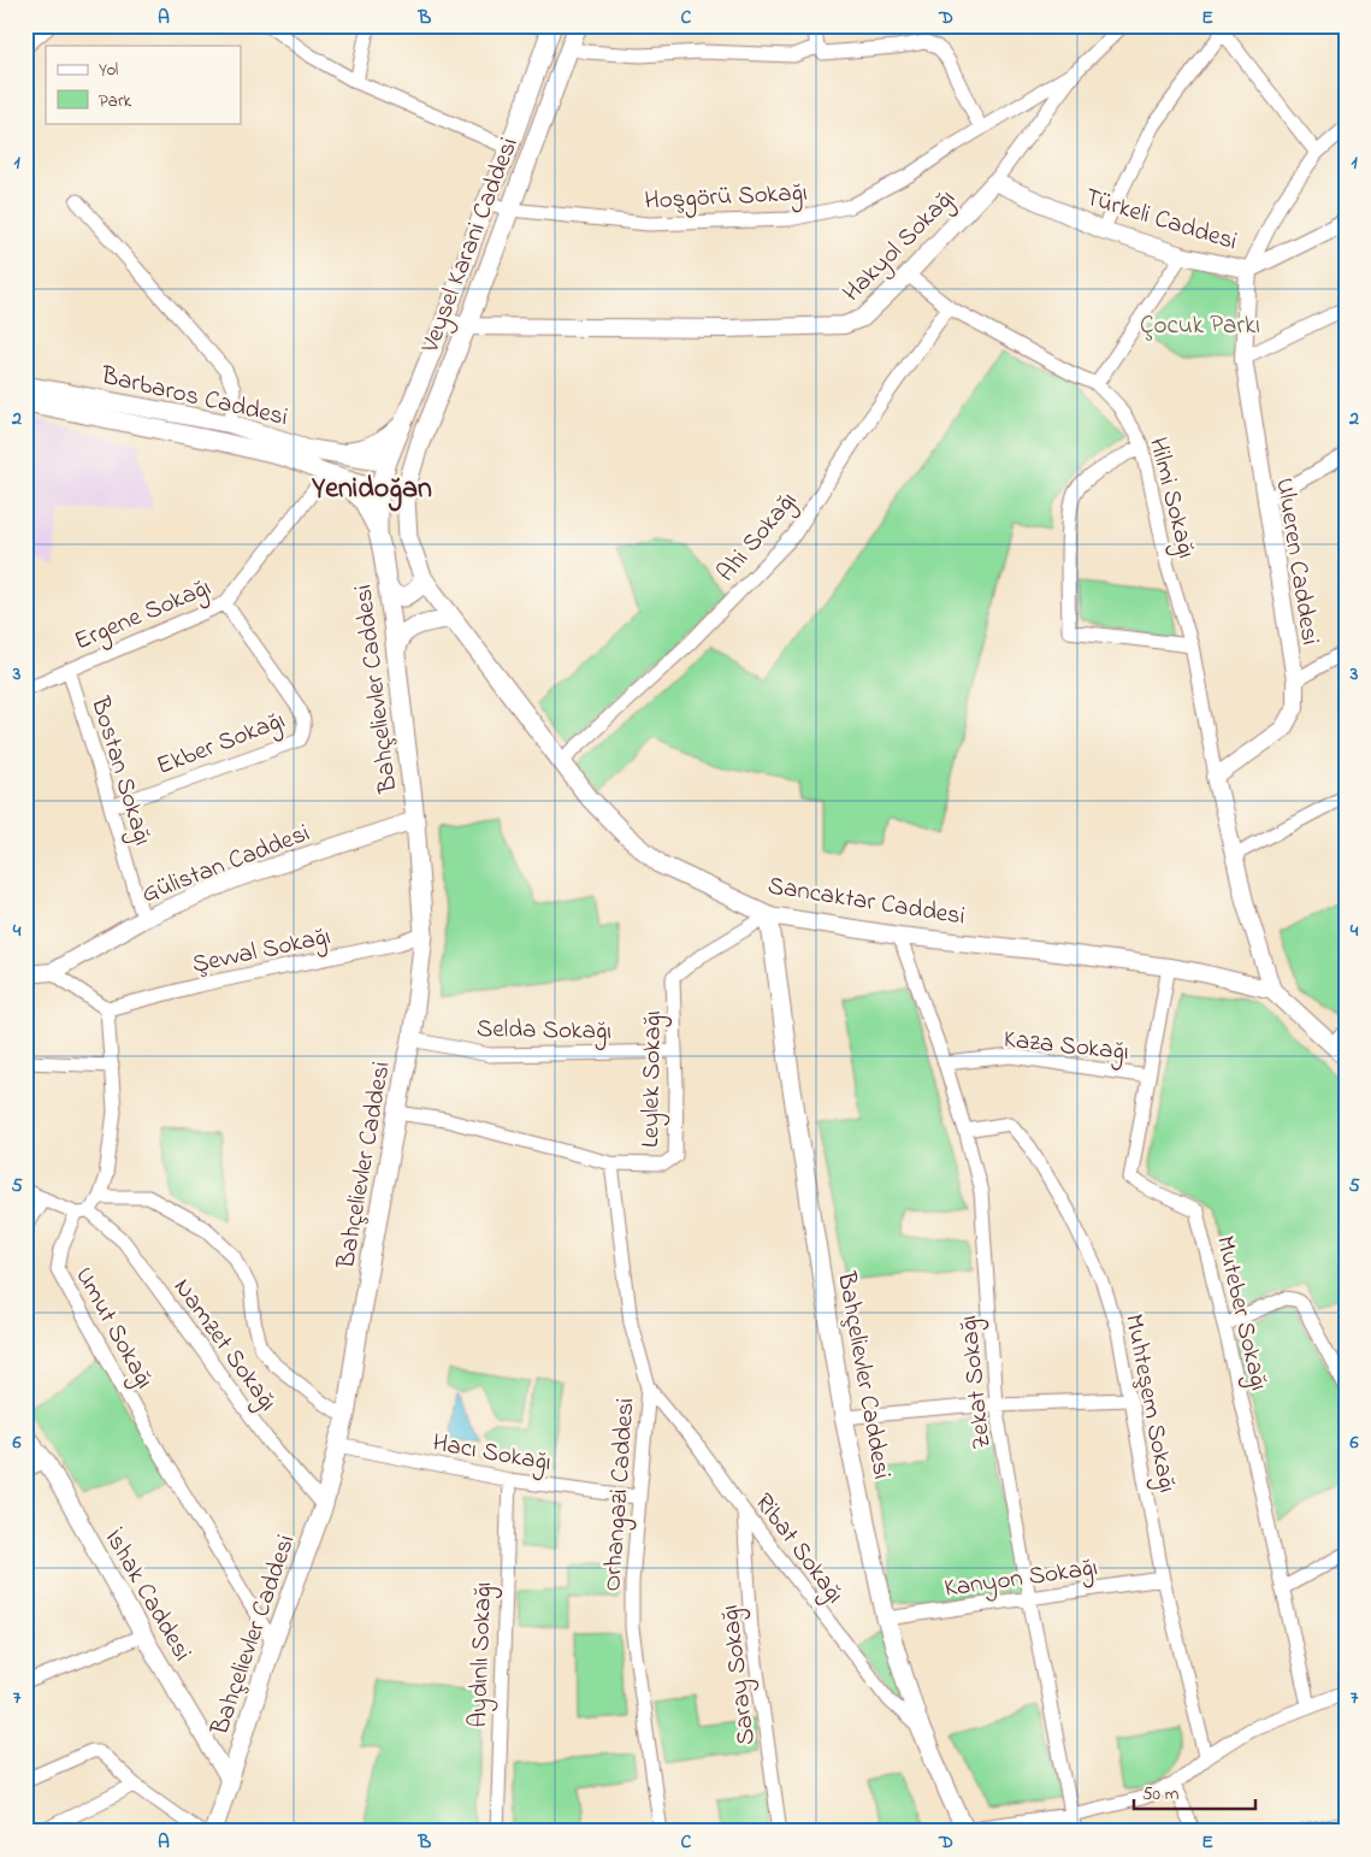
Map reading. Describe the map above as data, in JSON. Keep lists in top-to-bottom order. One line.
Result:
{"streets":{"main road":["Veysel Karani Caddesi","Barbaros Caddesi","Bahçelievler Caddesi","Sancaktar Caddesi"],"street":["Hoşgörü Sokağı","Türkeli Caddesi","Hakyol Sokağı","Hilmi Sokağı","Ahi Sokağı","Ulueren Caddesi","Ergene Sokağı","Ekber Sokağı","Bostan Sokağı","Gülistan Caddesi","Şevval Sokağı","Selda Sokağı","Kaza Sokağı","Leylek Sokağı","Muteber Sokağı","Umut Sokağı","Namzet Sokağı","Zekat Sokağı","Muhteşem Sokağı","Hacı Sokağı","Orhangazi Caddesi","Ribat Sokağı","Kanyon Sokağı","İshak Caddesi","Aydınlı Sokağı","Saray Sokağı"]},"crossings":[["Hoşgörü Sokağı","Veysel Karani Caddesi"],["Hoşgörü Sokağı","Hakyol Sokağı"],["Türkeli Caddesi","Hakyol Sokağı"],["Türkeli Caddesi","Ulueren Caddesi"],["Veysel Karani Caddesi","Hakyol Sokağı"],["Veysel Karani Caddesi","Barbaros Caddesi"],["Veysel Karani Caddesi","Bahçelievler Caddesi"],["Hakyol Sokağı","Hilmi Sokağı"],["Barbaros Caddesi","Ergene Sokağı"],["Barbaros Caddesi","Bahçelievler Caddesi"],["Hilmi Sokağı","Ahi Sokağı"],["Hilmi Sokağı","Ulueren Caddesi"],["Ahi Sokağı","Sancaktar Caddesi"],["Ergene Sokağı","Ekber Sokağı"],["Ergene Sokağı","Bostan Sokağı"],["Bahçelievler Caddesi","Gülistan Caddesi"],["Bahçelievler Caddesi","Sancaktar Caddesi"],["Bahçelievler Caddesi","Şevval Sokağı"],["Bahçelievler Caddesi","Selda Sokağı"],["Bahçelievler Caddesi","Leylek Sokağı"],["Bahçelievler Caddesi","Umut Sokağı"],["Bahçelievler Caddesi","Namzet Sokağı"],["Bahçelievler Caddesi","Hacı Sokağı"],["Bahçelievler Caddesi","Ribat Sokağı"],["Bahçelievler Caddesi","Kanyon Sokağı"],["Bahçelievler Caddesi","İshak Caddesi"],["Ekber Sokağı","Bostan Sokağı"],["Bostan Sokağı","Gülistan Caddesi"],["Sancaktar Caddesi","Leylek Sokağı"],["Sancaktar Caddesi","Muteber Sokağı"],["Sancaktar Caddesi","Zekat Sokağı"],["Şevval Sokağı","Umut Sokağı"],["Selda Sokağı","Leylek Sokağı"],["Kaza Sokağı","Muteber Sokağı"],["Kaza Sokağı","Zekat Sokağı"],["Leylek Sokağı","Orhangazi Caddesi"],["Umut Sokağı","Namzet Sokağı"],["Zekat Sokağı","Muhteşem Sokağı"],["Zekat Sokağı","Kanyon Sokağı"],["Muhteşem Sokağı","Kanyon Sokağı"],["Hacı Sokağı","Orhangazi Caddesi"],["Hacı Sokağı","Aydınlı Sokağı"],["Orhangazi Caddesi","Ribat Sokağı"],["Ribat Sokağı","Saray Sokağı"]],"districts":["Yenidoğan"],"parks":["Çocuk Parkı"],"legend":["Yol","Park"],"scale_bar":"50 m","grid":{"columns":["A","B","C","D","E"],"rows":["1","2","3","4","5","6","7"]}}
